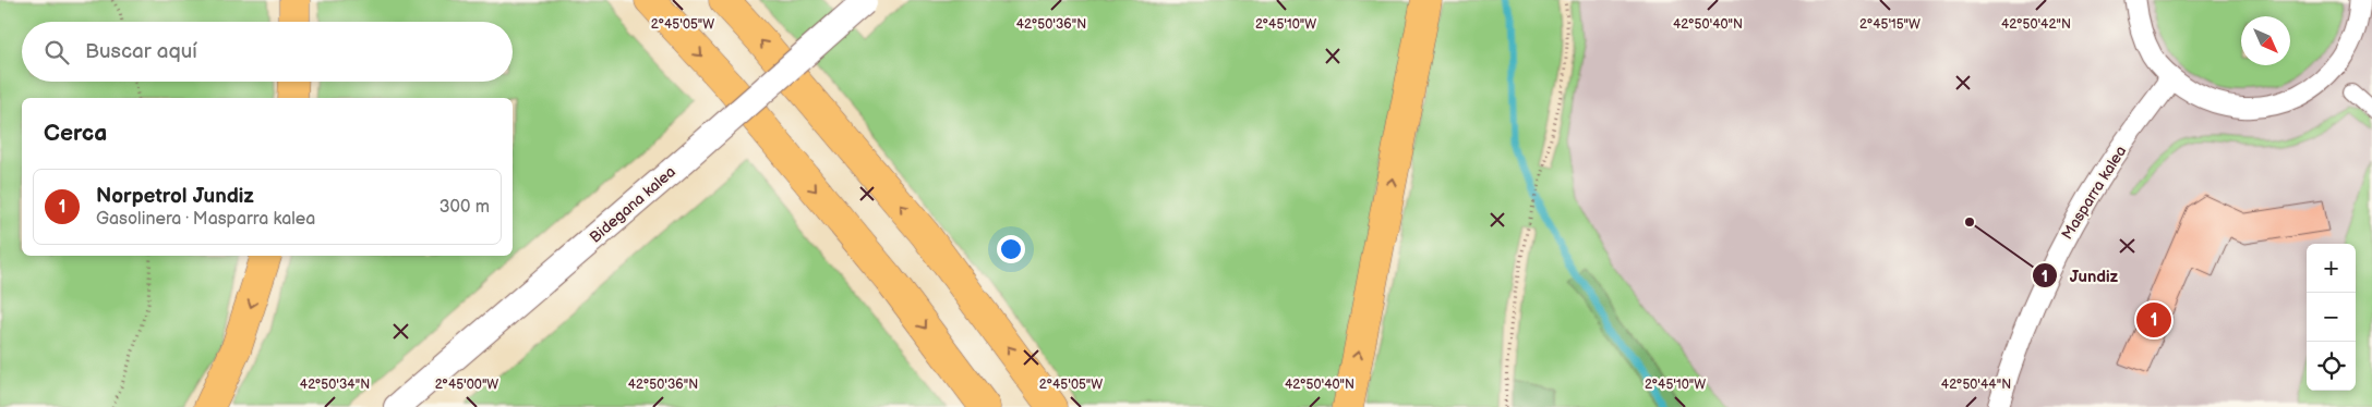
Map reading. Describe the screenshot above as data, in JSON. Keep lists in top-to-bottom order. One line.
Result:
{"streets":{"street":["Masparra kalea","Bidegana kalea"]},"places":["Jundiz"],"north":"bottom right","page":{"search":"Buscar aquí","heading":"Cerca","list":[{"mark":"1","name":"Norpetrol Jundiz","note":"Gasolinera · Masparra kalea","value":"300 m"}],"map_buttons":["+","−"],"pins":"1"},"coordinates":["2°45'05\"W","42°50'36\"N","2°45'10\"W","42°50'40\"N","2°45'15\"W","42°50'42\"N","42°50'34\"N","2°45'00\"W","42°50'44\"N"]}
